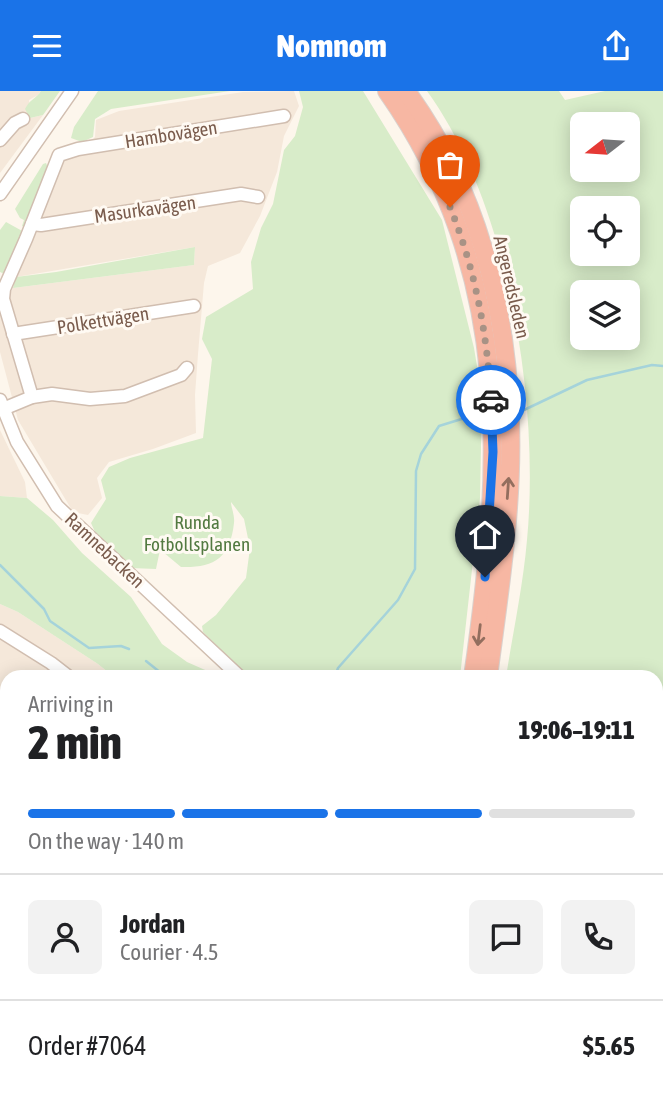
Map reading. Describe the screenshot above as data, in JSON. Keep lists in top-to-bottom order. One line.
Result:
{"streets":{"highway":["Angeredsleden"],"street":["Hambovägen","Masurkavägen","Polkettvägen","Ramnebacken"]},"crossings":[["Hambovägen","Masurkavägen"]],"parks":["Runda Fotbollsplanen"],"north":"left","page":{"header":"Nomnom","heading":["2 min","Arriving in","19:06–19:11"],"panel":["Jordan","Courier · 4.5","Order #7064","$5.65"],"bar":"On the way · 140 m"}}
